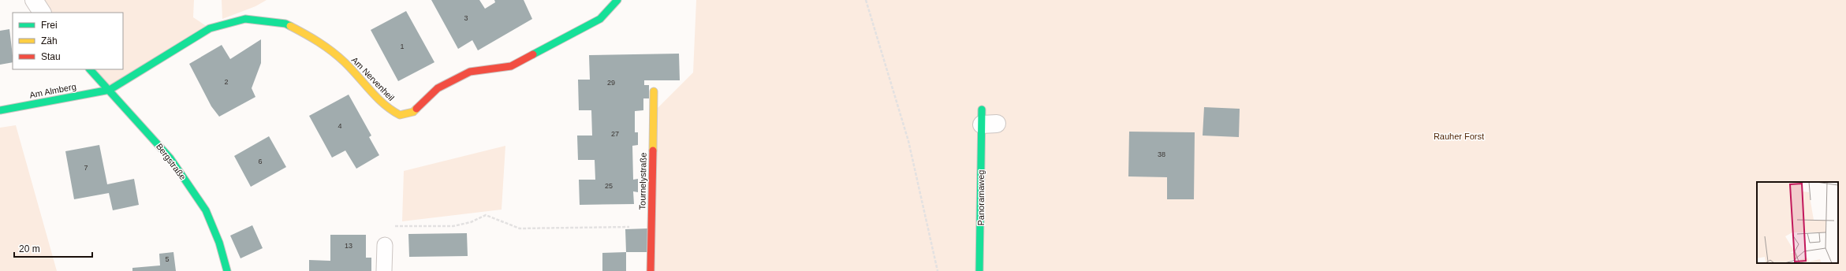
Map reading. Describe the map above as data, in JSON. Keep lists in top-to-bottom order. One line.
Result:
{"streets":{"street":["Am Nervenheil","Am Almberg","Bergstraße","Tournelystraße","Panoramaweg"]},"crossings":[["Am Nervenheil","Am Almberg"],["Am Nervenheil","Bergstraße"],["Am Almberg","Bergstraße"]],"parks":["Rauher Forst"],"house_numbers":["3","1","2","29","4","27","38","6","7","25","13","5"],"legend":["Frei","Zäh","Stau"],"scale_bar":"20 m"}
